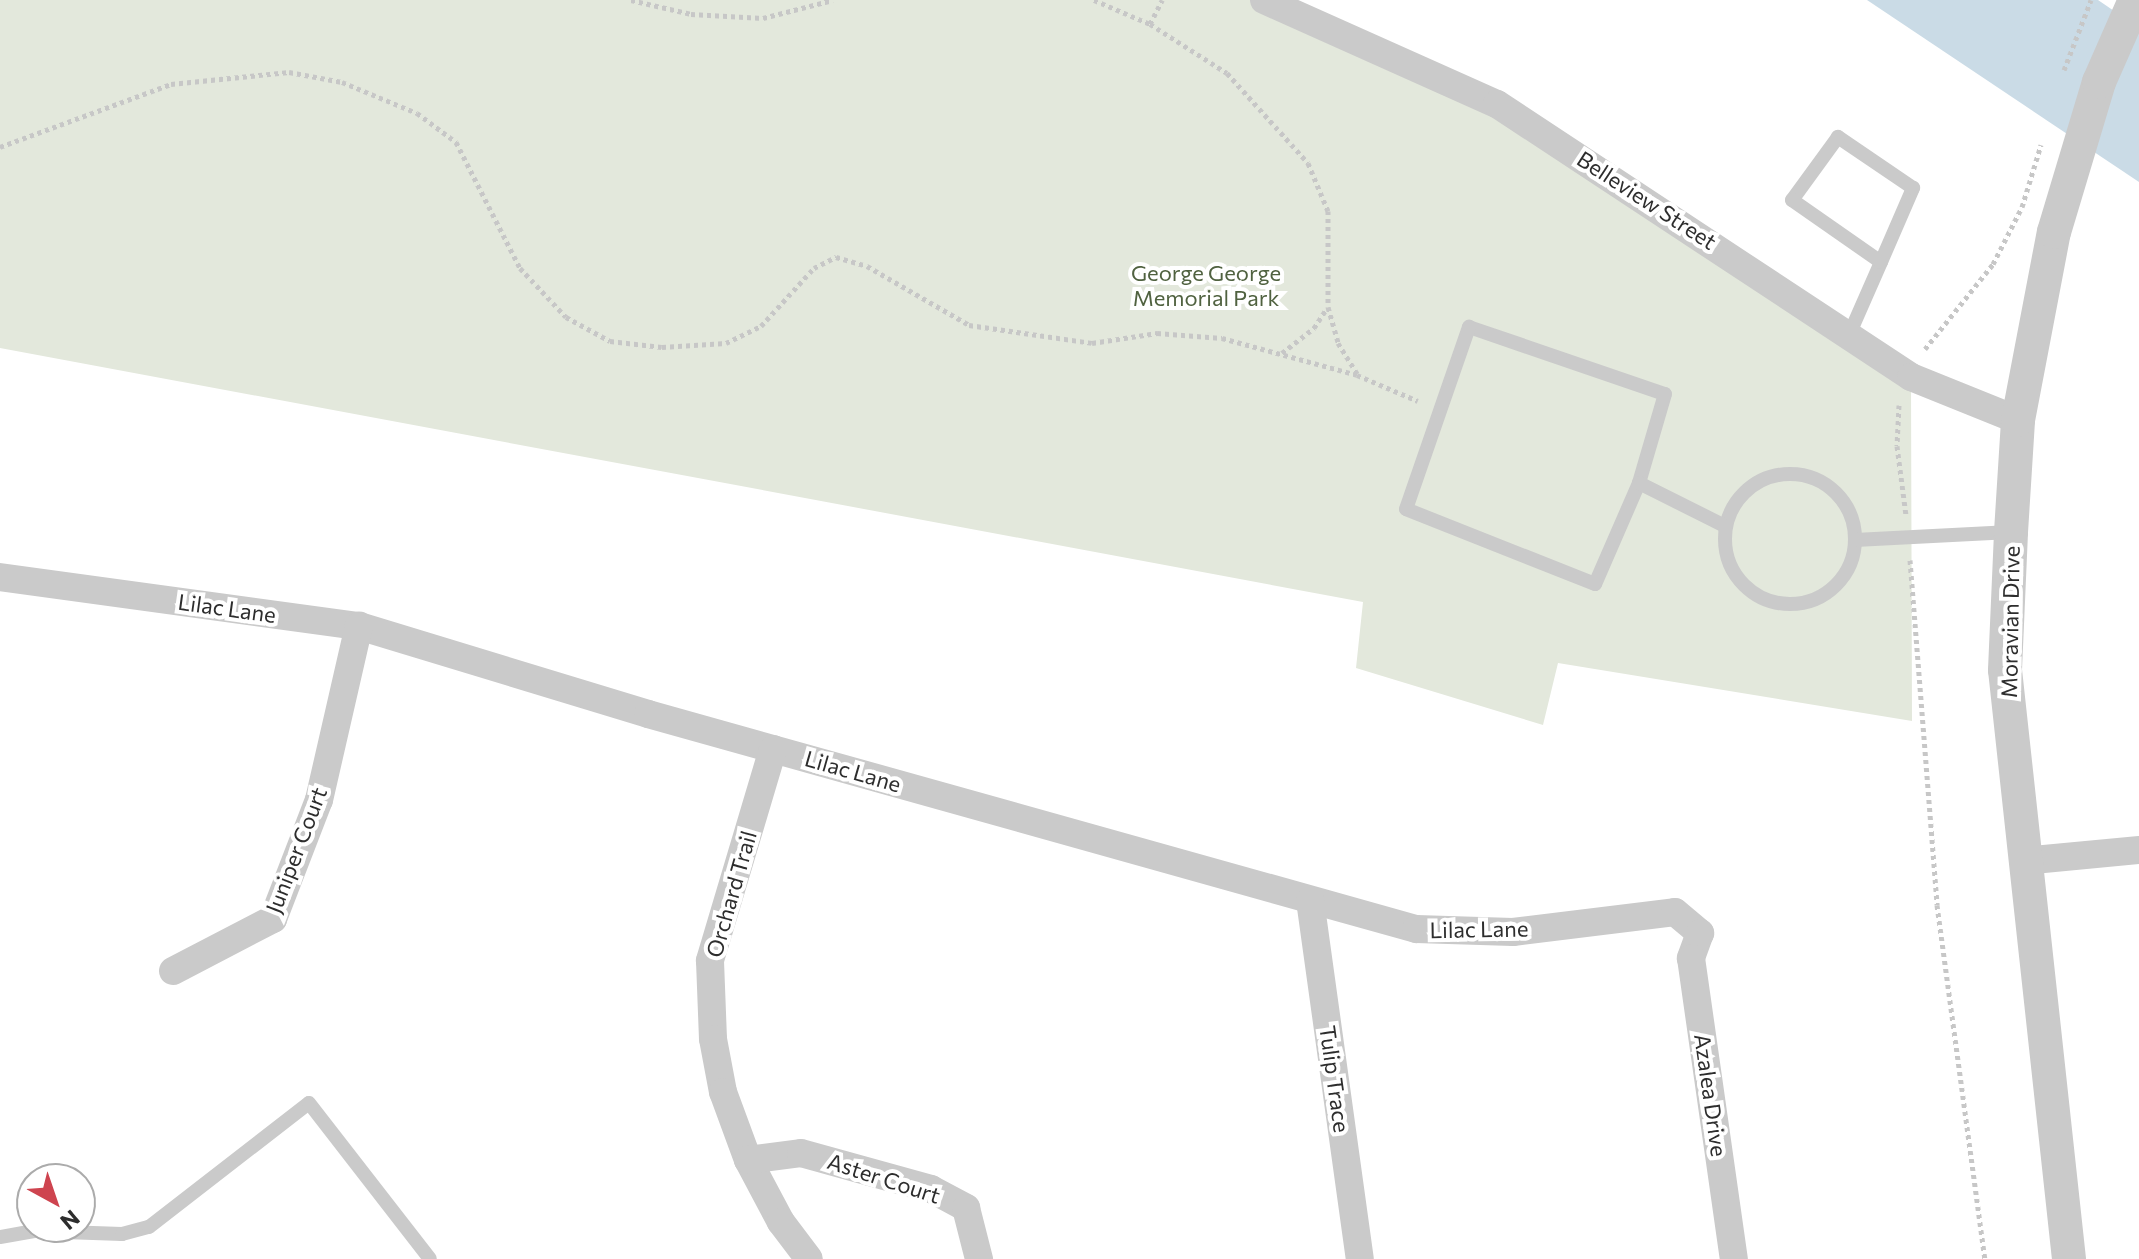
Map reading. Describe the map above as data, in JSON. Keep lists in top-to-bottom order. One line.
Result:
{"streets":{"street":["Belleview Street","Lilac Lane","Moravian Drive","Juniper Court","Orchard Trail","Tulip Trace","Azalea Drive","Aster Court"]},"crossings":[["Belleview Street","Moravian Drive"],["Lilac Lane","Juniper Court"],["Lilac Lane","Orchard Trail"],["Lilac Lane","Tulip Trace"],["Lilac Lane","Azalea Drive"],["Orchard Trail","Aster Court"]],"parks":["George George Memorial Park"],"north":"bottom right"}
